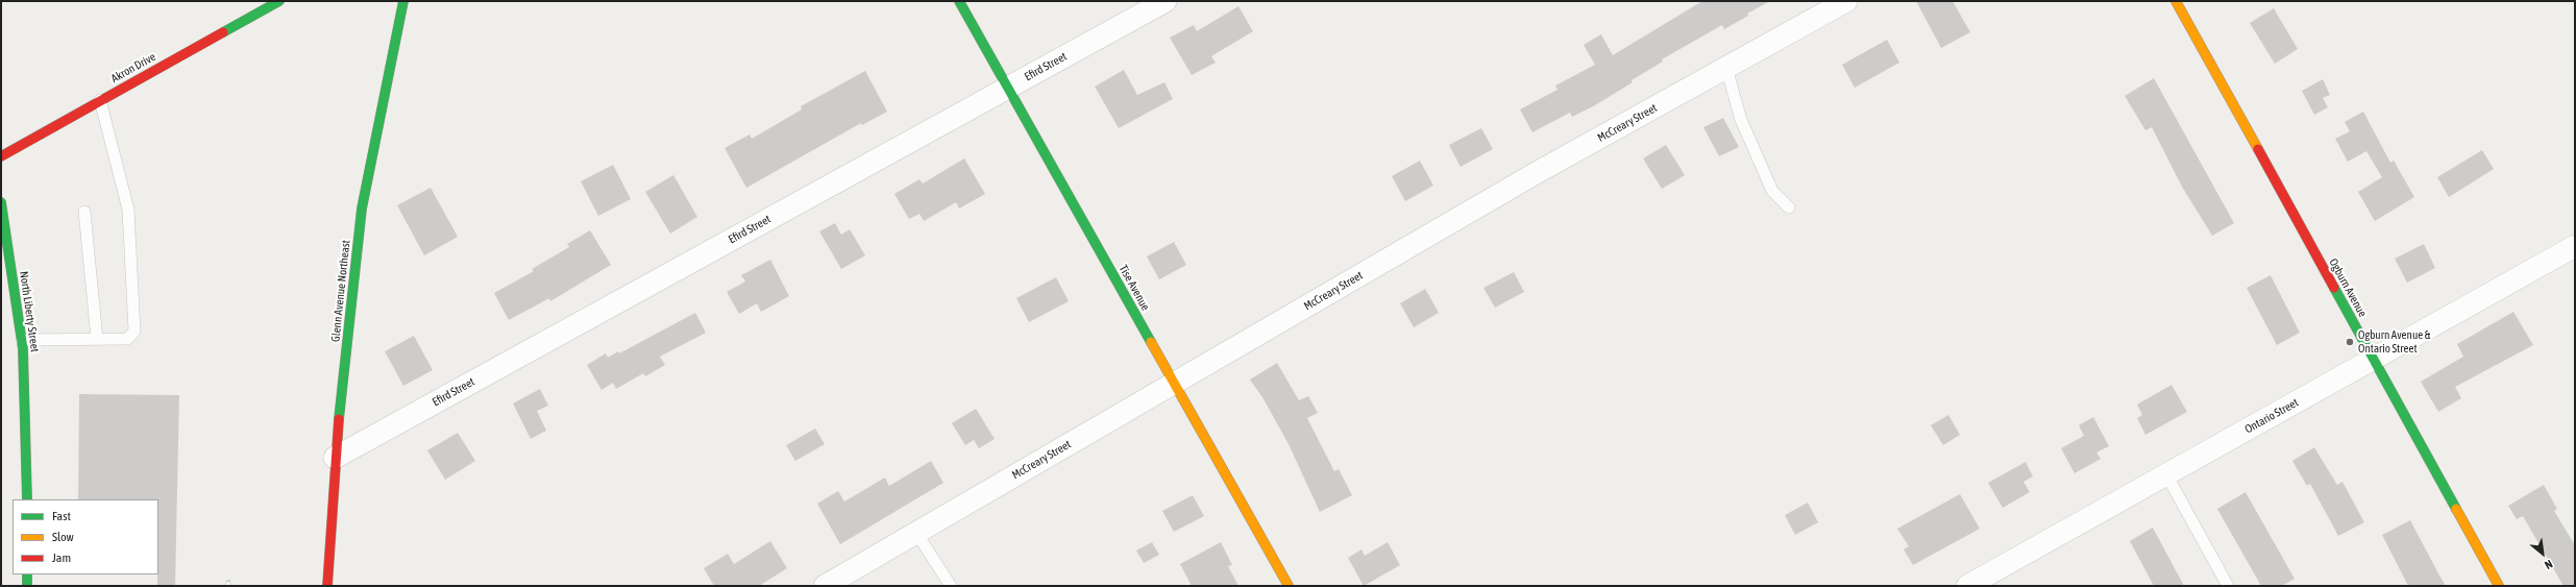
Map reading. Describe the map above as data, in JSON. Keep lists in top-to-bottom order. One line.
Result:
{"streets":{"street":["Efird Street","Akron Drive","McCreary Street","Tise Avenue","Ogburn Avenue","Glenn Avenue Northeast","North Liberty Street","Ontario Street"]},"crossings":[["Efird Street","Tise Avenue"],["Efird Street","Glenn Avenue Northeast"],["McCreary Street","Tise Avenue"],["Ogburn Avenue","Ontario Street"]],"places":["Ogburn Avenue & Ontario Street"],"legend":["Fast","Slow","Jam"],"north":"bottom right"}
